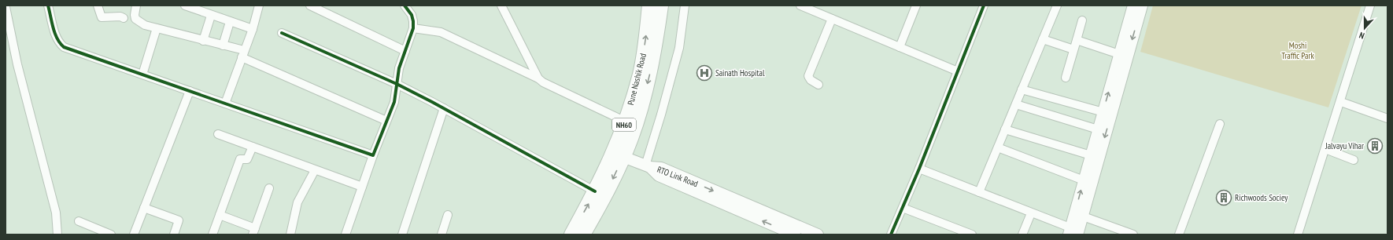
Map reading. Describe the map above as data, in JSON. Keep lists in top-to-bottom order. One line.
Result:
{"streets":{"highway":["Pune Nashik Road","NH60"],"main road":["RTO Link Road"]},"parks":["Moshi Traffic Park"],"places":{"hospital":["Sainath Hospital"],"building":["Jalvayu Vihar","Richwoods Sociey"]},"north":"bottom"}
